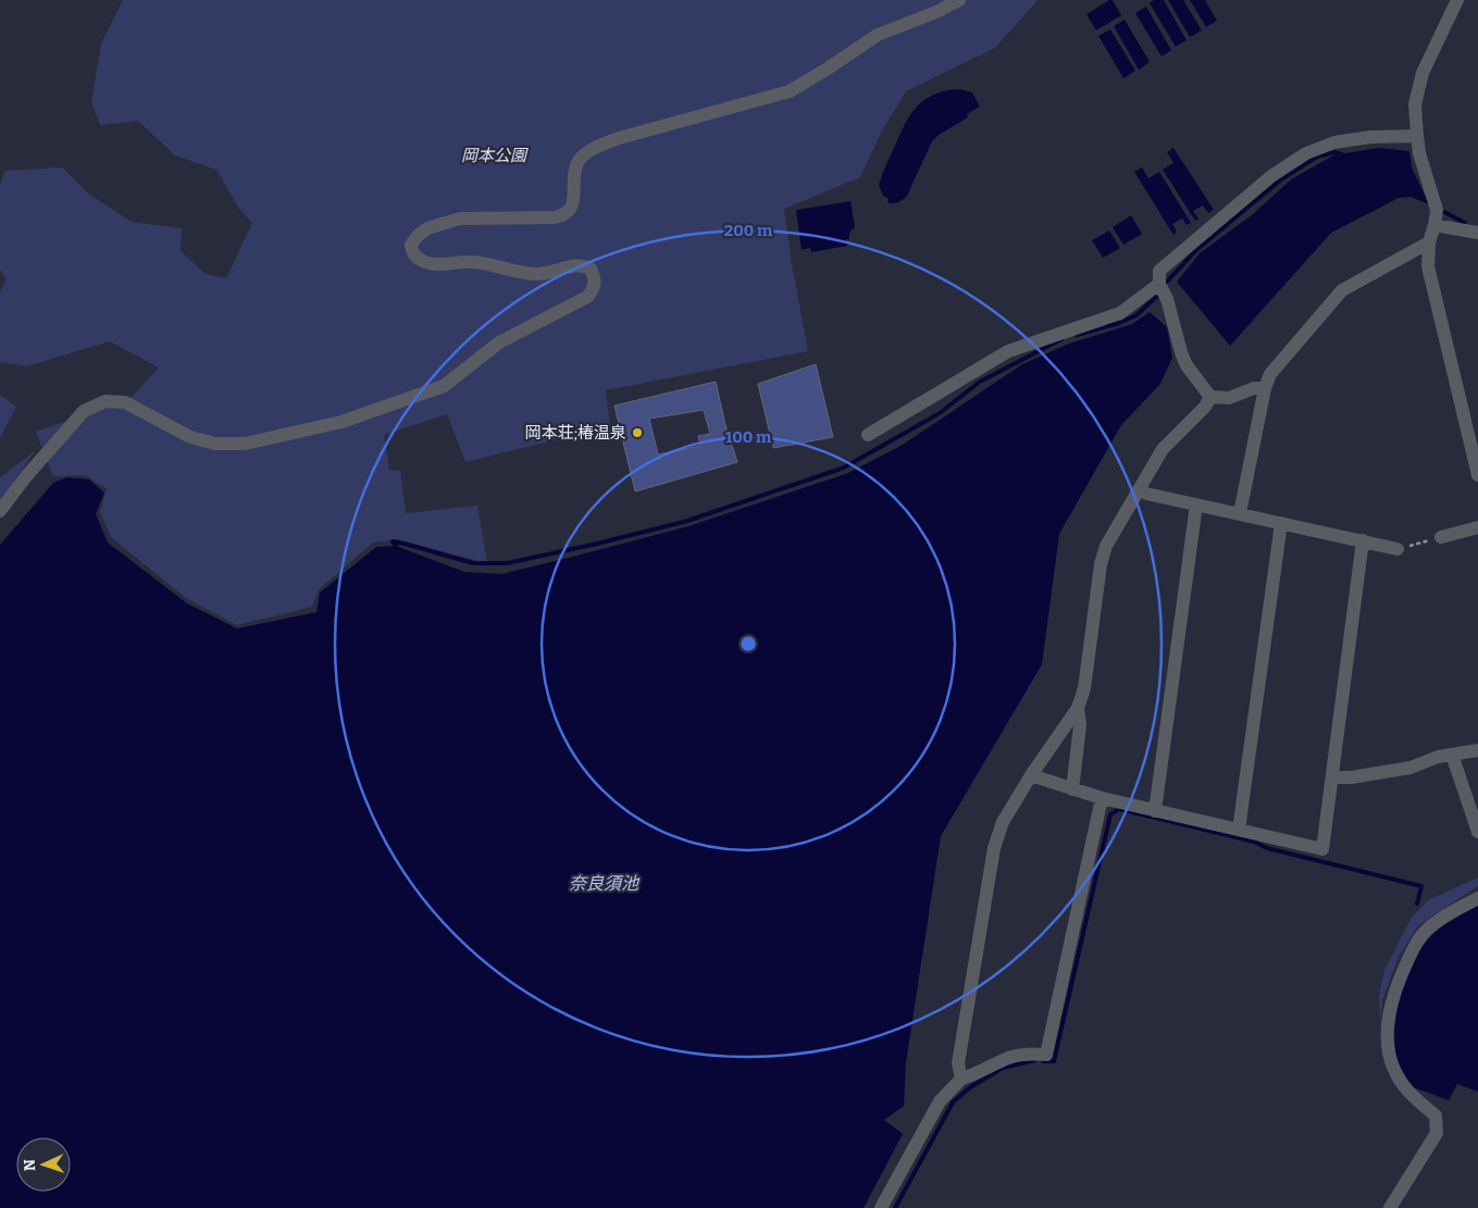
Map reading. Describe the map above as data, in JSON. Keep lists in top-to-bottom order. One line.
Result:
{"water":["奈良須池"],"parks":["岡本公園"],"places":["岡本荘;椿温泉"],"north":"left","rings":["200 m","100 m"]}
